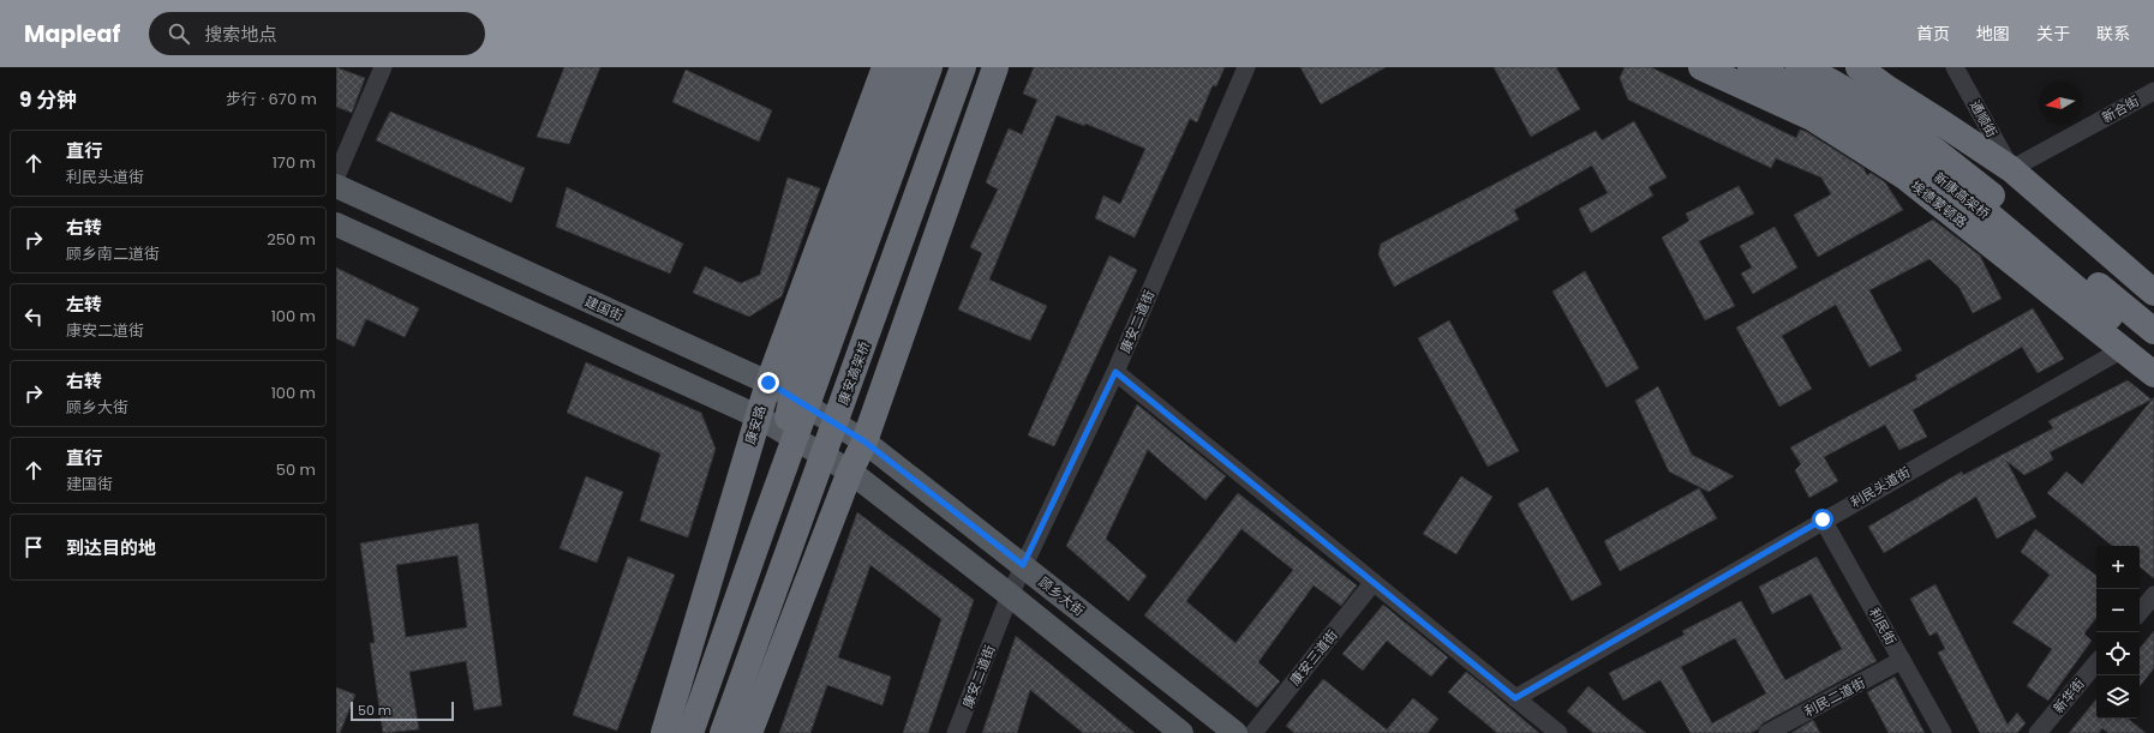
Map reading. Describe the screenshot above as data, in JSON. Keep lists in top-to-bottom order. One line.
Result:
{"streets":{"highway":["新康高架桥","埃德蒙顿路","康安高架桥","康安路"],"main road":["建国街","顾乡大街"],"street":["新合街","通顺街","康安二道街","利民头道街","利民街","康安三道街","新华街","利民二道街"]},"crossings":[["新合街","通顺街"],["埃德蒙顿路","利民头道街"],["建国街","康安路"],["建国街","顾乡大街"],["康安二道街","顾乡大街"],["利民头道街","利民街"],["利民街","利民二道街"]],"scale_bar":"50 m","north":"left","page":{"header":"Mapleaf","search":"搜索地点","nav":["首页","地图","关于","联系"],"heading":["9 分钟","步行 · 670 m"],"list":[["直行","利民头道街","170 m"],["右转","顾乡南二道街","250 m"],["左转","康安二道街","100 m"],["右转","顾乡大街","100 m"],["直行","建国街","50 m"],"到达目的地"],"map_buttons":["+","−"],"scale":"50 m"}}
